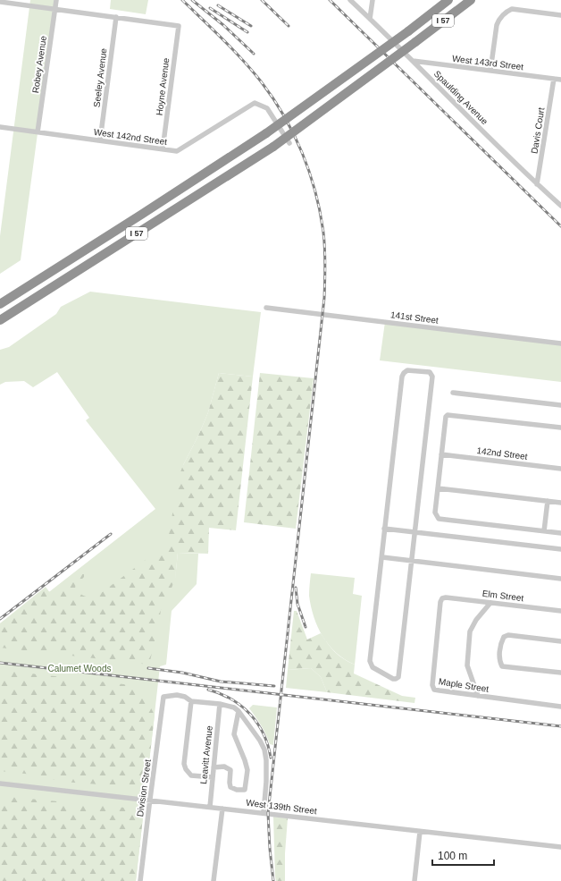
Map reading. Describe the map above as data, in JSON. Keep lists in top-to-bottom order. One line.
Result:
{"streets":{"highway":["I 57"],"street":["West 143rd Street","Robey Avenue","Seeley Avenue","Hoyne Avenue","Spaulding Avenue","Davis Court","West 142nd Street","141st Street","142nd Street","Elm Street","Maple Street","Leavitt Avenue","Division Street","West 139th Street"]},"crossings":[["West 143rd Street","Spaulding Avenue"],["West 143rd Street","Davis Court"],["Robey Avenue","West 142nd Street"],["Seeley Avenue","Hoyne Avenue"],["Seeley Avenue","West 142nd Street"],["Hoyne Avenue","West 142nd Street"],["Spaulding Avenue","Davis Court"],["Elm Street","Maple Street"],["Leavitt Avenue","West 139th Street"],["Division Street","West 139th Street"]],"parks":["Calumet Woods"],"scale_bar":"100 m"}
